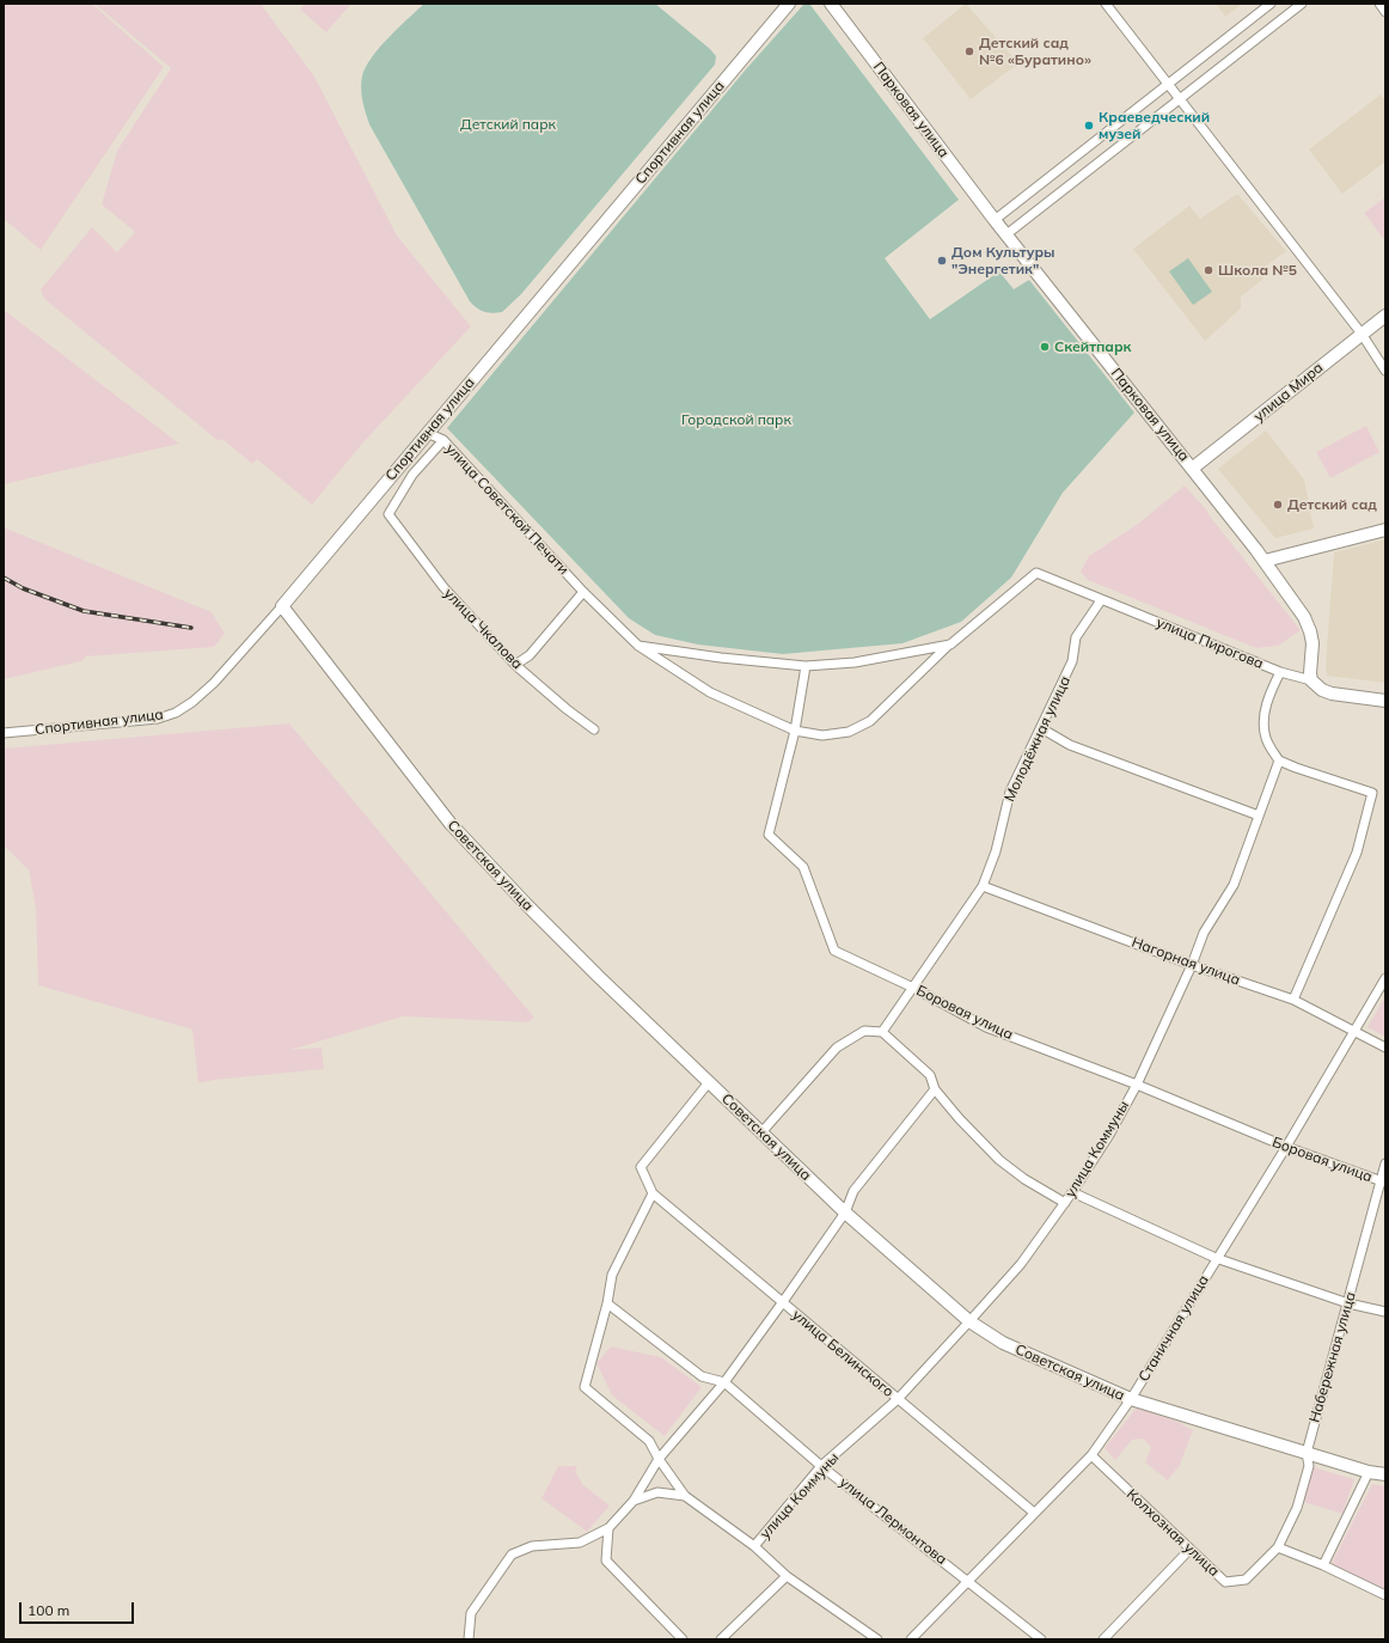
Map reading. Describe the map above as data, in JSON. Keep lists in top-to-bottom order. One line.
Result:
{"streets":{"street":["Парковая улица","Спортивная улица","улица Мира","улица Советской Печати","улица Чкалова","улица Пирогова","Молодёжная улица","Советская улица","Нагорная улица","Боровая улица","улица Коммуны","Станичная улица","улица Белинского","Набережная улица","улица Лермонтова","Колхозная улица"]},"crossings":[["Парковая улица","улица Мира"],["Парковая улица","улица Пирогова"],["Спортивная улица","улица Советской Печати"],["Спортивная улица","Советская улица"],["улица Советской Печати","улица Чкалова"],["улица Советской Печати","улица Пирогова"],["улица Советской Печати","Боровая улица"],["улица Пирогова","Молодёжная улица"],["Молодёжная улица","Нагорная улица"],["Молодёжная улица","Боровая улица"],["Советская улица","улица Коммуны"],["Советская улица","Станичная улица"],["Советская улица","Набережная улица"],["Нагорная улица","улица Коммуны"],["Нагорная улица","Станичная улица"],["Боровая улица","улица Коммуны"],["Боровая улица","Станичная улица"],["Боровая улица","Набережная улица"],["улица Коммуны","улица Белинского"],["улица Коммуны","улица Лермонтова"],["Станичная улица","улица Белинского"],["Станичная улица","улица Лермонтова"],["Станичная улица","Колхозная улица"],["Набережная улица","Колхозная улица"]],"parks":["Детский парк","Городской парк"],"places":["Детский сад №6 «Буратино»","Краеведческий музей","Дом Культуры \"Энергетик\"","Школа №5","Скейтпарк","Детский сад"],"scale_bar":"100 m"}
